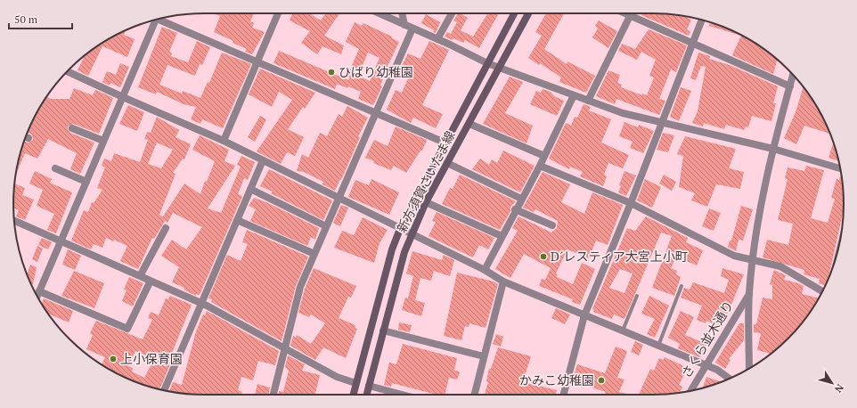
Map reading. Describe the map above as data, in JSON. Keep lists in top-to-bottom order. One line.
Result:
{"streets":{"main road":["新方須賀さいたま線"],"street":["さくら並木通り"]},"places":["ひばり幼稚園","D´レスティア大宮上小町","上小保育園","かみこ幼稚園"],"scale_bar":"50 m","north":"bottom right"}
